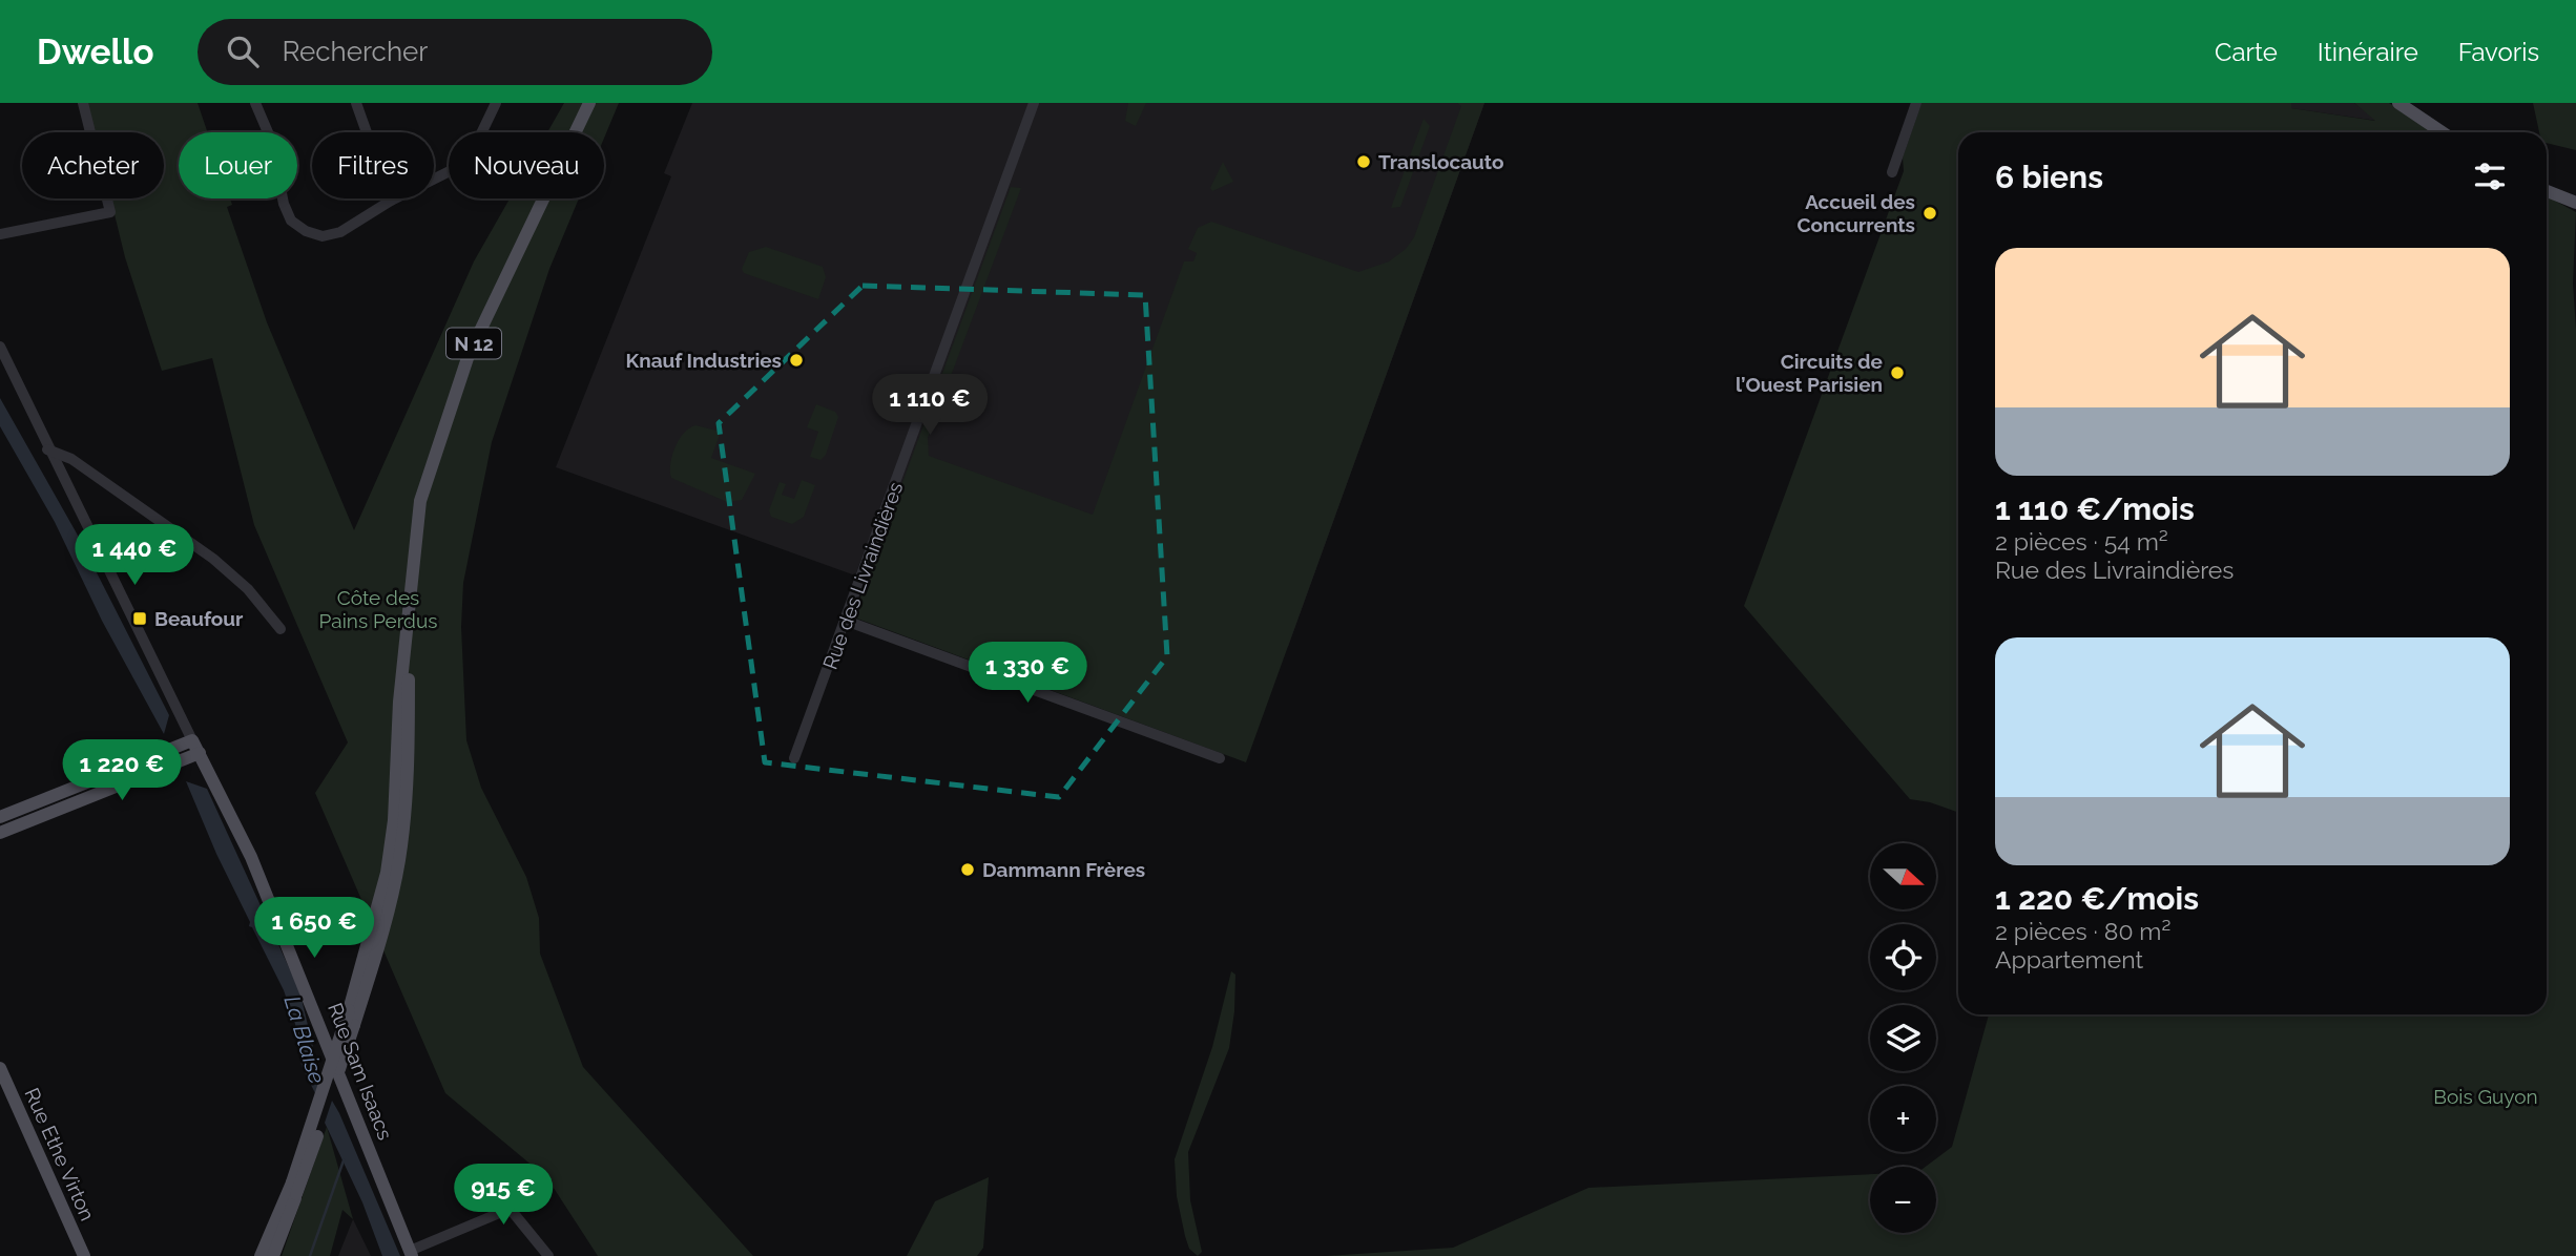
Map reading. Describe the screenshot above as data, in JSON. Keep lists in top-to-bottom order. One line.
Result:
{"streets":{"main road":["N 12","Rue Sam Isaacs","Rue Ethe Virton"],"street":["Rue des Livraindières"]},"water":["La Blaise"],"parks":["Côte des Pains Perdus","Bois Guyon"],"places":{"other":["Translocauto","Accueil des Concurrents","Knauf Industries","Circuits de l’Ouest Parisien","Dammann Frères"],"transit":["Beaufour"]},"north":"right","page":{"header":"Dwello","search":"Rechercher","nav":["Carte","Itinéraire","Favoris"],"chip":["Acheter","Louer","Filtres","Nouveau"],"heading":"6 biens","list":[{"name":"1 110 €/mois","note":"2 pièces · 54 m² · Rue des Livraindières"},{"name":"1 220 €/mois","note":"2 pièces · 80 m² · Appartement"}],"price":["1 110 €","1 440 €","1 330 €","1 220 €","1 650 €","915 €"],"map_buttons":["+","−"]}}
